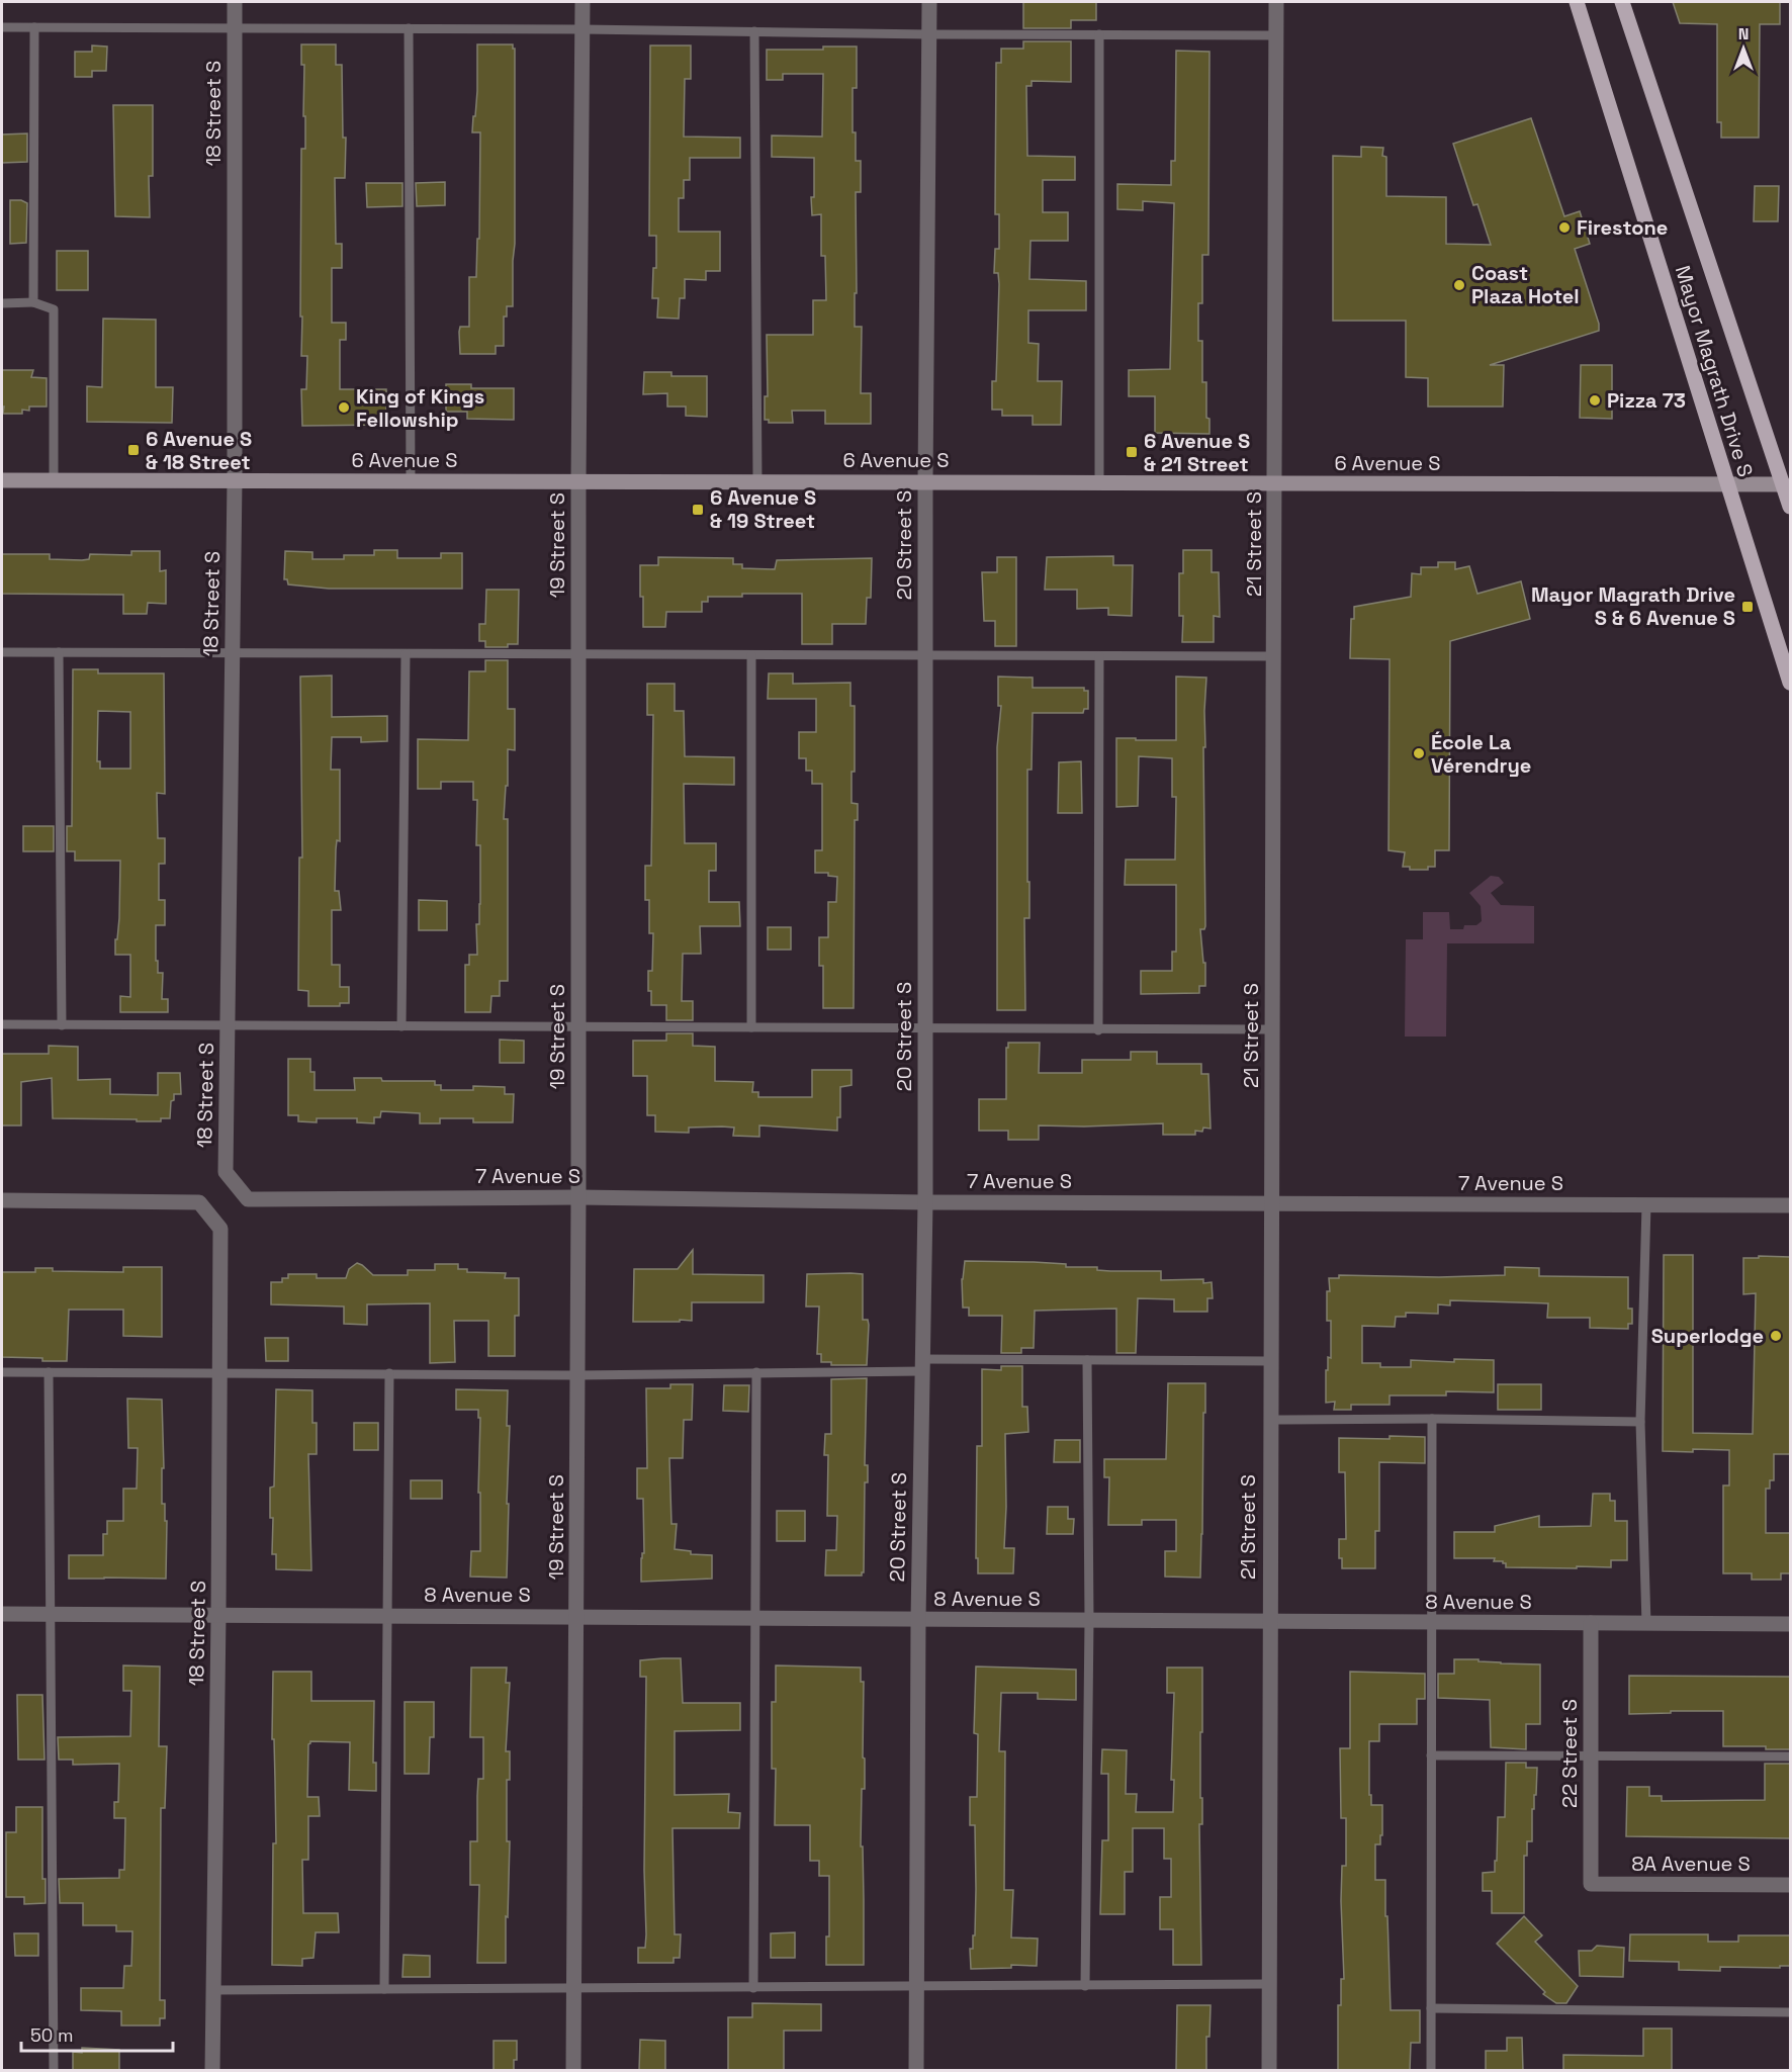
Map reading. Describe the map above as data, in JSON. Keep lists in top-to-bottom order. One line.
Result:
{"streets":{"main road":["Mayor Magrath Drive S","6 Avenue S"],"street":["18 Street S","21 Street S","19 Street S","20 Street S","7 Avenue S","8 Avenue S","22 Street S","8A Avenue S"]},"crossings":[["18 Street S","6 Avenue S"],["18 Street S","7 Avenue S"],["18 Street S","8 Avenue S"],["Mayor Magrath Drive S","6 Avenue S"],["6 Avenue S","21 Street S"],["6 Avenue S","19 Street S"],["6 Avenue S","20 Street S"],["21 Street S","7 Avenue S"],["21 Street S","8 Avenue S"],["19 Street S","7 Avenue S"],["19 Street S","8 Avenue S"],["20 Street S","7 Avenue S"],["20 Street S","8 Avenue S"],["8 Avenue S","22 Street S"],["22 Street S","8A Avenue S"]],"places":{"other":["Firestone","Coast Plaza Hotel","Pizza 73","King of Kings Fellowship","École La Vérendrye","Superlodge"],"transit":["6 Avenue S & 18 Street","6 Avenue S & 21 Street","6 Avenue S & 19 Street","Mayor Magrath Drive S & 6 Avenue S"]},"scale_bar":"50 m","north":"top"}
